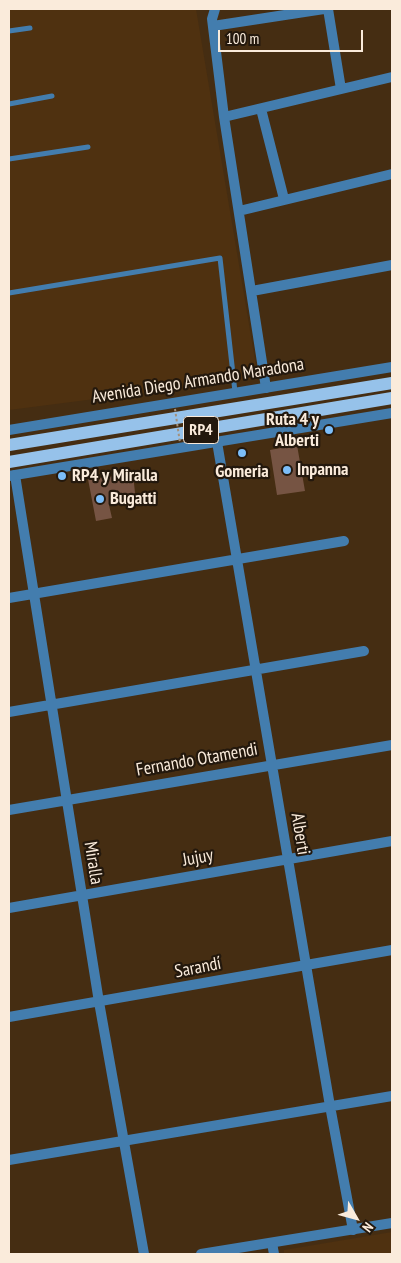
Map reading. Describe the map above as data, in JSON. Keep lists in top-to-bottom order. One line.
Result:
{"streets":{"main road":["Avenida Diego Armando Maradona","RP4"],"street":["Fernando Otamendi","Alberti","Jujuy","Miralla","Sarandí"]},"crossings":[["Fernando Otamendi","Alberti"],["Fernando Otamendi","Miralla"],["Alberti","Jujuy"],["Alberti","Sarandí"],["Jujuy","Miralla"],["Miralla","Sarandí"]],"places":["Ruta 4 y Alberti","Gomeria","Inpanna","RP4 y Miralla","Bugatti"],"scale_bar":"100 m","north":"bottom right"}
